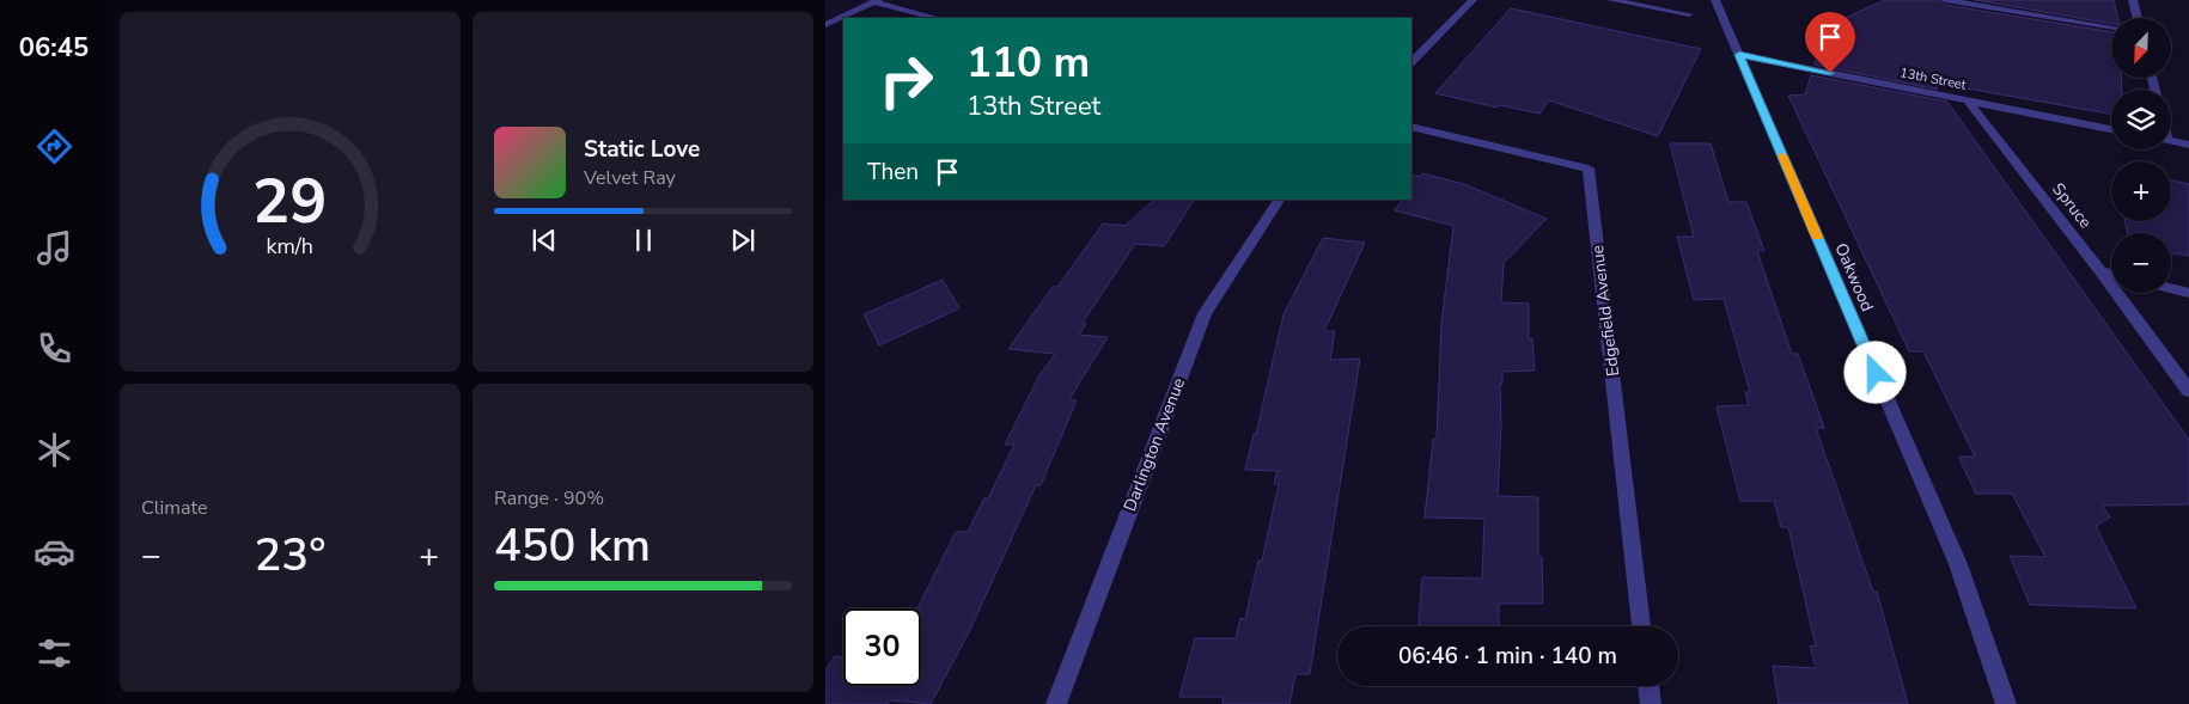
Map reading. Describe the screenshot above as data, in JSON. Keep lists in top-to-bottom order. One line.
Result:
{"streets":{"street":["13th Street","Spruce","Oakwood","Edgefield Avenue","Darlington Avenue"]},"crossings":[["13th Street","Spruce"],["13th Street","Oakwood"]],"north":"bottom left","page":{"tabs":"06:45","map_buttons":["+","−"],"turn":["110 m","13th Street"],"song":["Static Love","Velvet Ray"],"then":"Then","tile":["Climate",["Range · 90%","450 km"]],"heat":["−","23°","+"],"limit":"30","trip":"06:46 · 1 min · 140 m","gauge":["29","km/h"]}}
